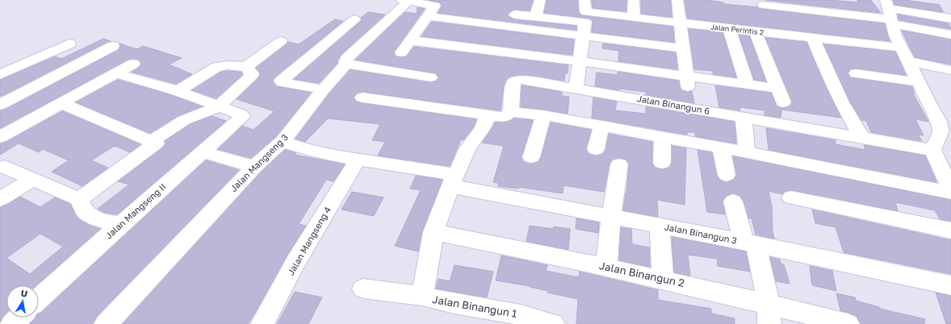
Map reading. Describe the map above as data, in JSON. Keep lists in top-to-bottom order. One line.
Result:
{"streets":{"street":["Jalan Perintis 2","Jalan Binangun 6","Jalan Mangseng 3","Jalan Mangseng II","Jalan Binangun 3","Jalan Mangseng 4","Jalan Binangun 2","Jalan Binangun 1"]},"crossings":[["Jalan Mangseng 3","Jalan Binangun 3"],["Jalan Binangun 3","Jalan Mangseng 4"],["Jalan Binangun 3","Jalan Binangun 1"],["Jalan Binangun 2","Jalan Binangun 1"]],"north":"top"}
